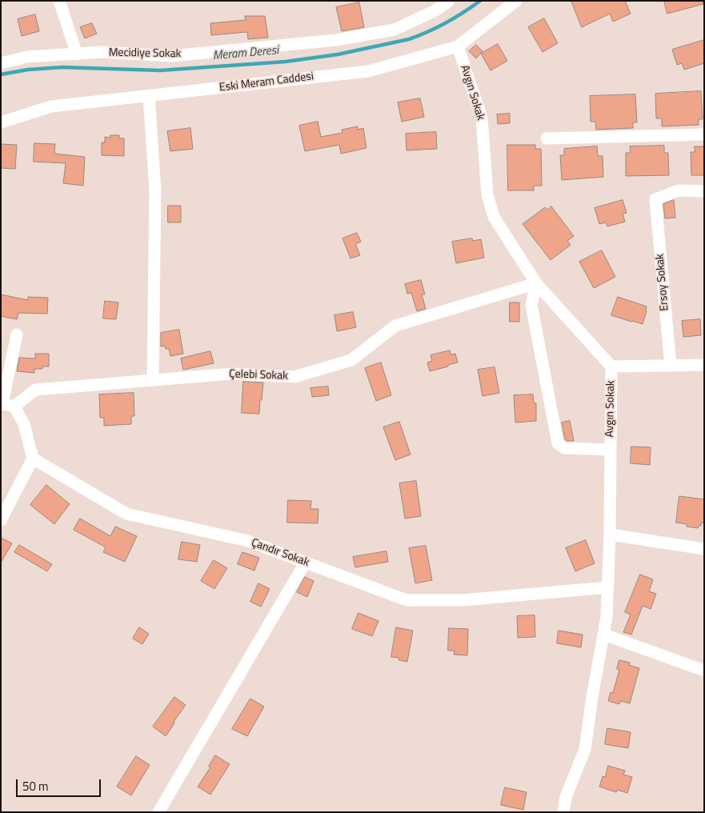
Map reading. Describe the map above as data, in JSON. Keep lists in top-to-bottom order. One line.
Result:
{"streets":{"street":["Mecidiye Sokak","Eski Meram Caddesi","Avgın Sokak","Ersoy Sokak","Çelebi Sokak","Çandır Sokak"]},"crossings":[["Eski Meram Caddesi","Avgın Sokak"],["Avgın Sokak","Çelebi Sokak"],["Avgın Sokak","Çandır Sokak"]],"water":["Meram Deresi"],"scale_bar":"50 m"}
